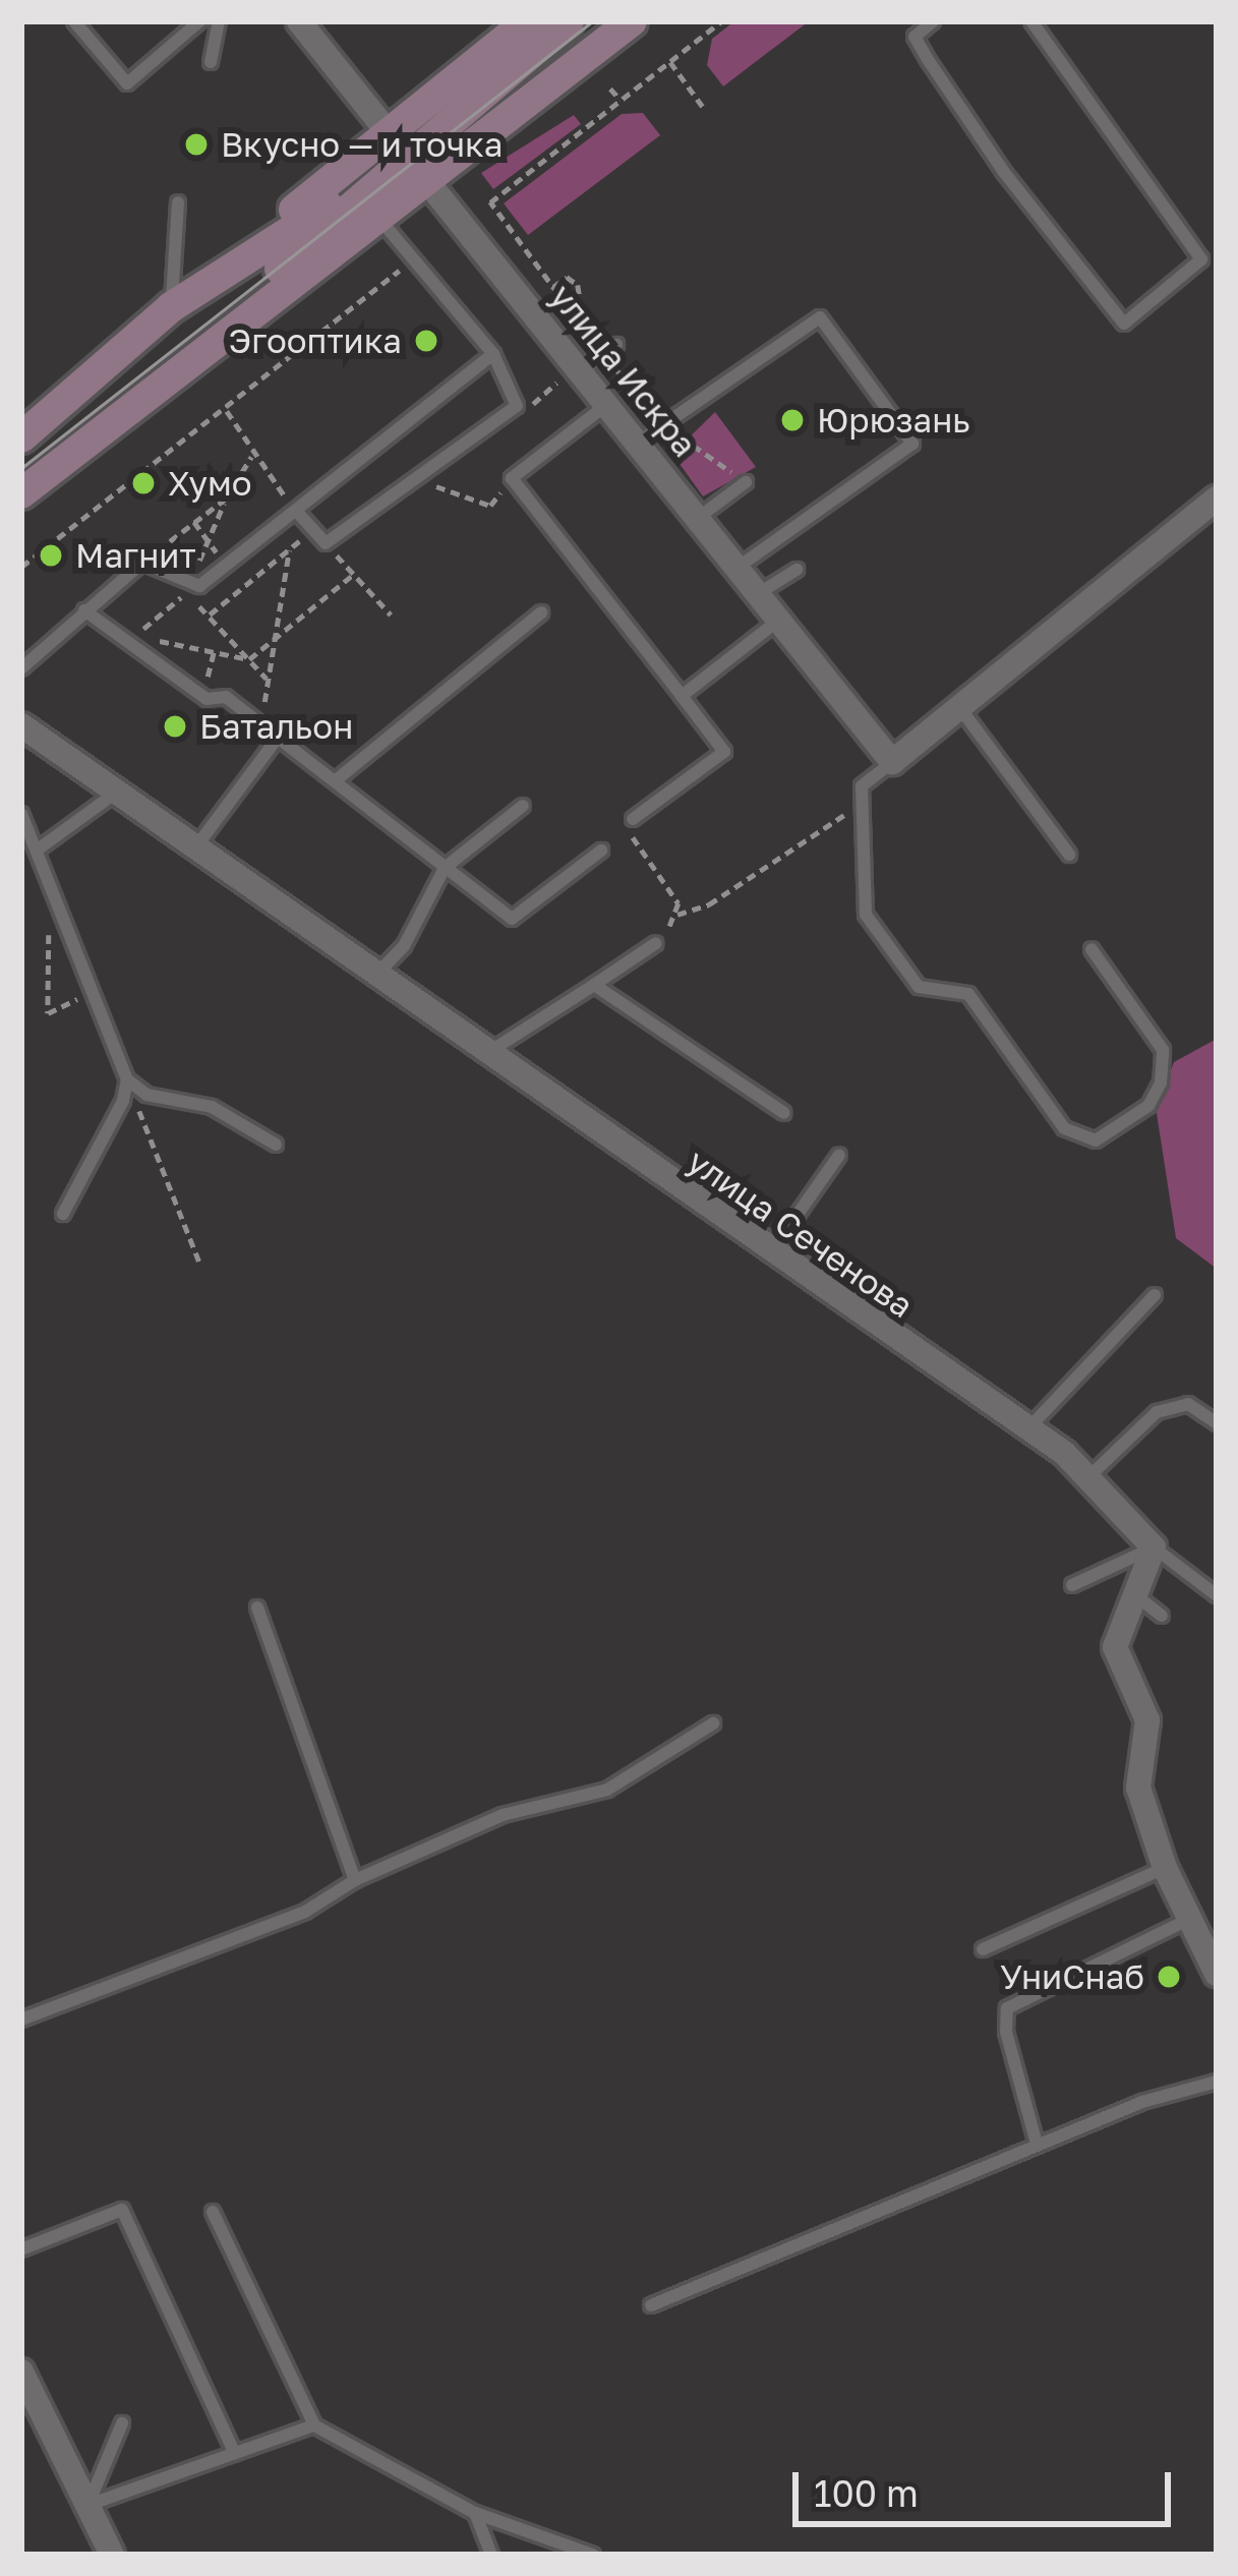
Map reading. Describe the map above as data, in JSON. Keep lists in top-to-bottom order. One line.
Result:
{"streets":{"street":["улица Искра","улица Сеченова"]},"places":["Вкусно — и точка","Эгооптика","Юрюзань","Хумо","Магнит","Батальон","УниСнаб"],"scale_bar":"100 m"}
